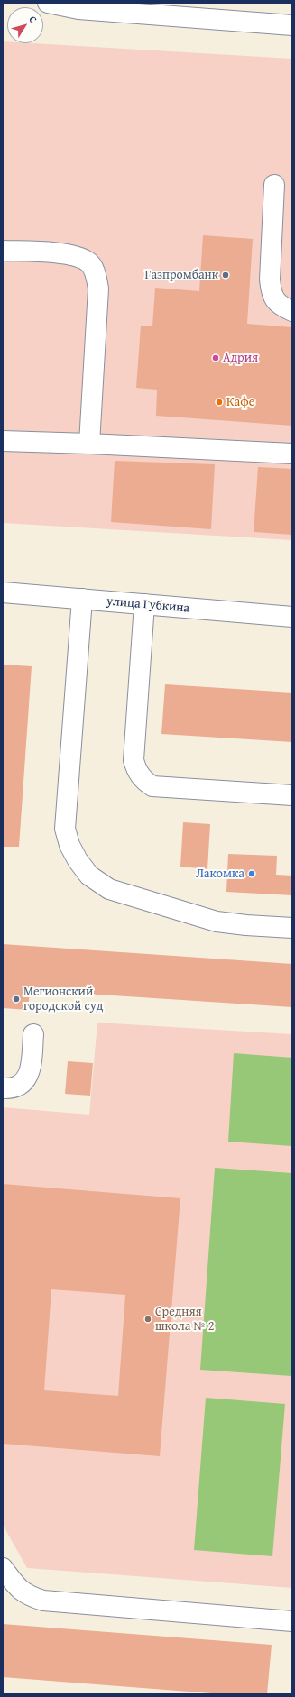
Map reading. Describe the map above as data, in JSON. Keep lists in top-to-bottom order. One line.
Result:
{"streets":{"main road":["улица Губкина"]},"places":["Газпромбанк","Адрия","Кафе","Лакомка","Мегионский городской суд","Средняя школа № 2"],"north":"top right"}
